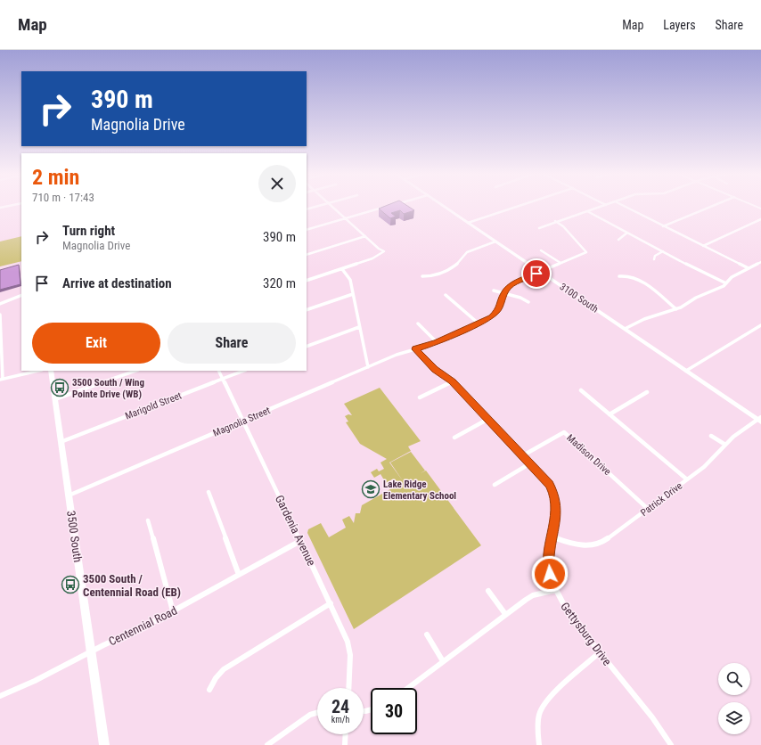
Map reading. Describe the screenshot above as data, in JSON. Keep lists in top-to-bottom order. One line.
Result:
{"streets":{"main road":["3500 South"],"street":["3100 South","Marigold Street","Magnolia Street","Madison Drive","Patrick Drive","Gardenia Avenue","Centennial Road","Gettysburg Drive"]},"crossings":[["3100 South","Patrick Drive"],["Marigold Street","Gardenia Avenue"],["Marigold Street","3500 South"],["Magnolia Street","Gardenia Avenue"],["Magnolia Street","3500 South"],["Magnolia Street","Gettysburg Drive"],["Madison Drive","Patrick Drive"],["Madison Drive","Gettysburg Drive"],["Patrick Drive","Gettysburg Drive"],["Gardenia Avenue","Centennial Road"],["3500 South","Centennial Road"]],"places":{"bus stop":["3500 South / Wing Pointe Drive (WB)","3500 South / Centennial Road (EB)"],"school or university":["Lake Ridge Elementary School"]},"page":{"header":"Map","nav":["Map","Layers","Share"],"turn":["390 m","Magnolia Drive"],"heading":["2 min","710 m · 17:43"],"list":[{"name":"Turn right","note":"Magnolia Drive","value":"390 m"},{"name":"Arrive at destination","value":"320 m"}],"buttons":["Exit","Share"],"speed":"24 km/h","limit":"30"}}
